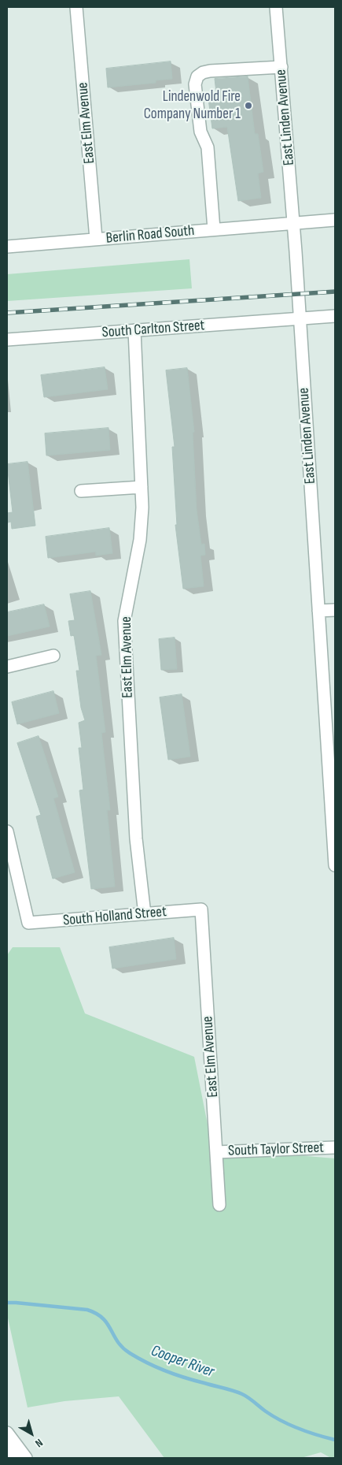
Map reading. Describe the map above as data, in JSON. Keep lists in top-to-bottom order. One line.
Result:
{"streets":{"street":["East Linden Avenue","East Elm Avenue","Berlin Road South","South Carlton Street","South Holland Street","South Taylor Street"]},"crossings":[["East Linden Avenue","Berlin Road South"],["East Linden Avenue","South Carlton Street"],["East Elm Avenue","Berlin Road South"],["East Elm Avenue","South Carlton Street"],["East Elm Avenue","South Holland Street"],["East Elm Avenue","South Taylor Street"]],"water":["Cooper River"],"places":["Lindenwold Fire Company Number 1"],"north":"bottom right"}
